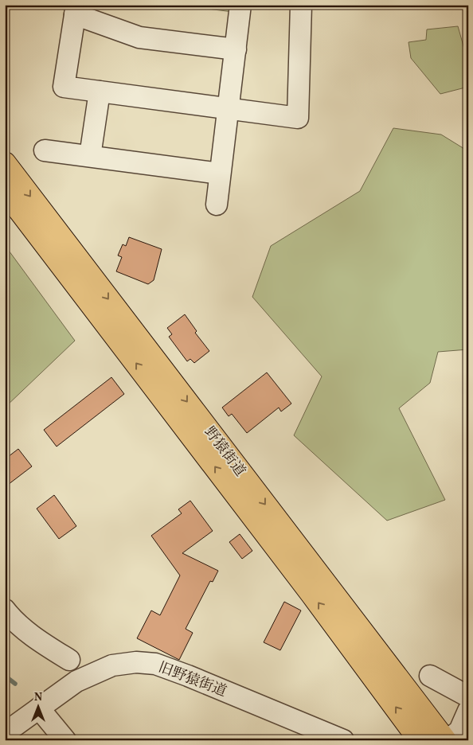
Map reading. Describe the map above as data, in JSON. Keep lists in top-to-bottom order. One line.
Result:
{"streets":{"main road":["野猿街道"],"street":["旧野猿街道"]},"north":"top"}
